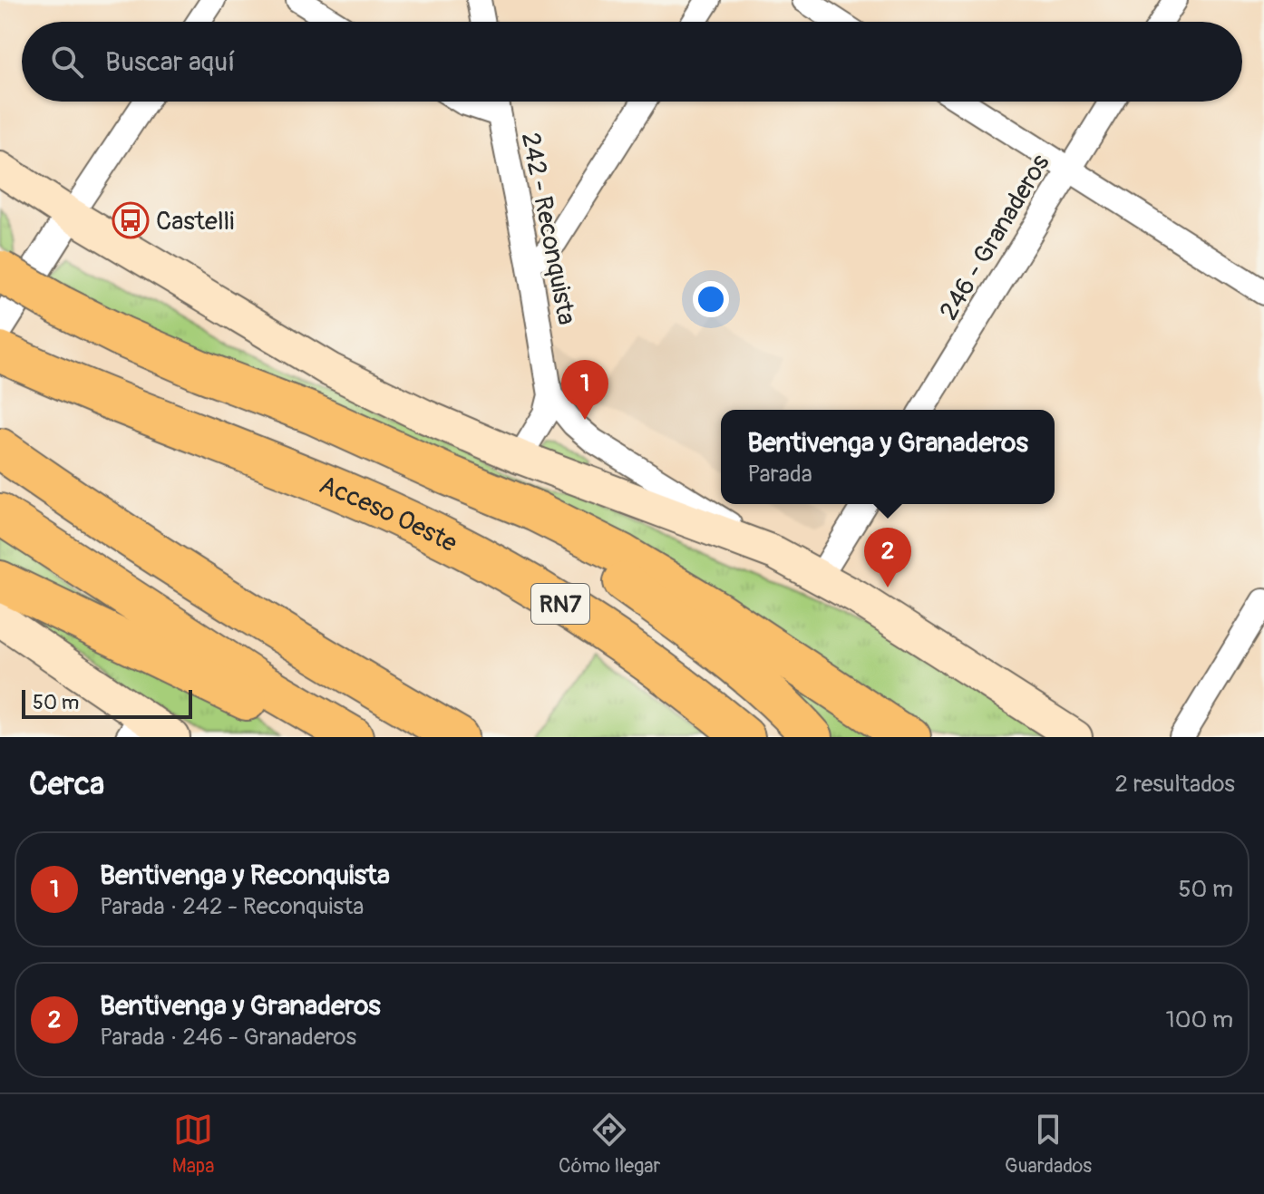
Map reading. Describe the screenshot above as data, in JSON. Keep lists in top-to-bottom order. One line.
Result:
{"streets":{"highway":["Acceso Oeste","RN7"],"street":["242 - Reconquista","246 - Granaderos"]},"places":{"bus stop":["Castelli"]},"scale_bar":"50 m","page":{"search":"Buscar aquí","pins":["1","2"],"popup":["Bentivenga y Granaderos","Parada"],"scale":"50 m","heading":["Cerca","2 resultados"],"list":[{"mark":"1","name":"Bentivenga y Reconquista","note":"Parada · 242 - Reconquista","value":"50 m"},{"mark":"2","name":"Bentivenga y Granaderos","note":"Parada · 246 - Granaderos","value":"100 m"}],"nav":["Mapa","Cómo llegar","Guardados"]}}
